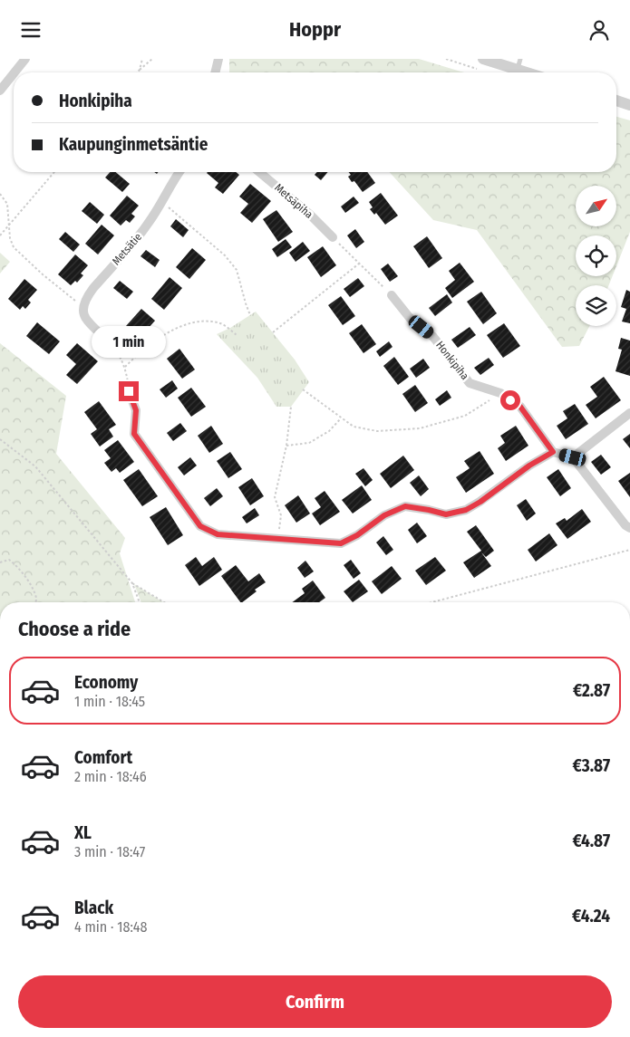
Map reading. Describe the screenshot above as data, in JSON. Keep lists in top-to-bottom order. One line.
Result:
{"streets":{"street":["Metsäpiha","Metsätie","Honkipiha"]},"north":"top right","page":{"header":"Hoppr","banner":["Honkipiha","Kaupunginmetsäntie"],"bubble":"1 min","heading":"Choose a ride","list":[{"name":"Economy","note":"1 min · 18:45","value":"€2.87"},{"name":"Comfort","note":"2 min · 18:46","value":"€3.87"},{"name":"XL","note":"3 min · 18:47","value":"€4.87"},{"name":"Black","note":"4 min · 18:48","value":"€4.24"}],"buttons":"Confirm"}}
